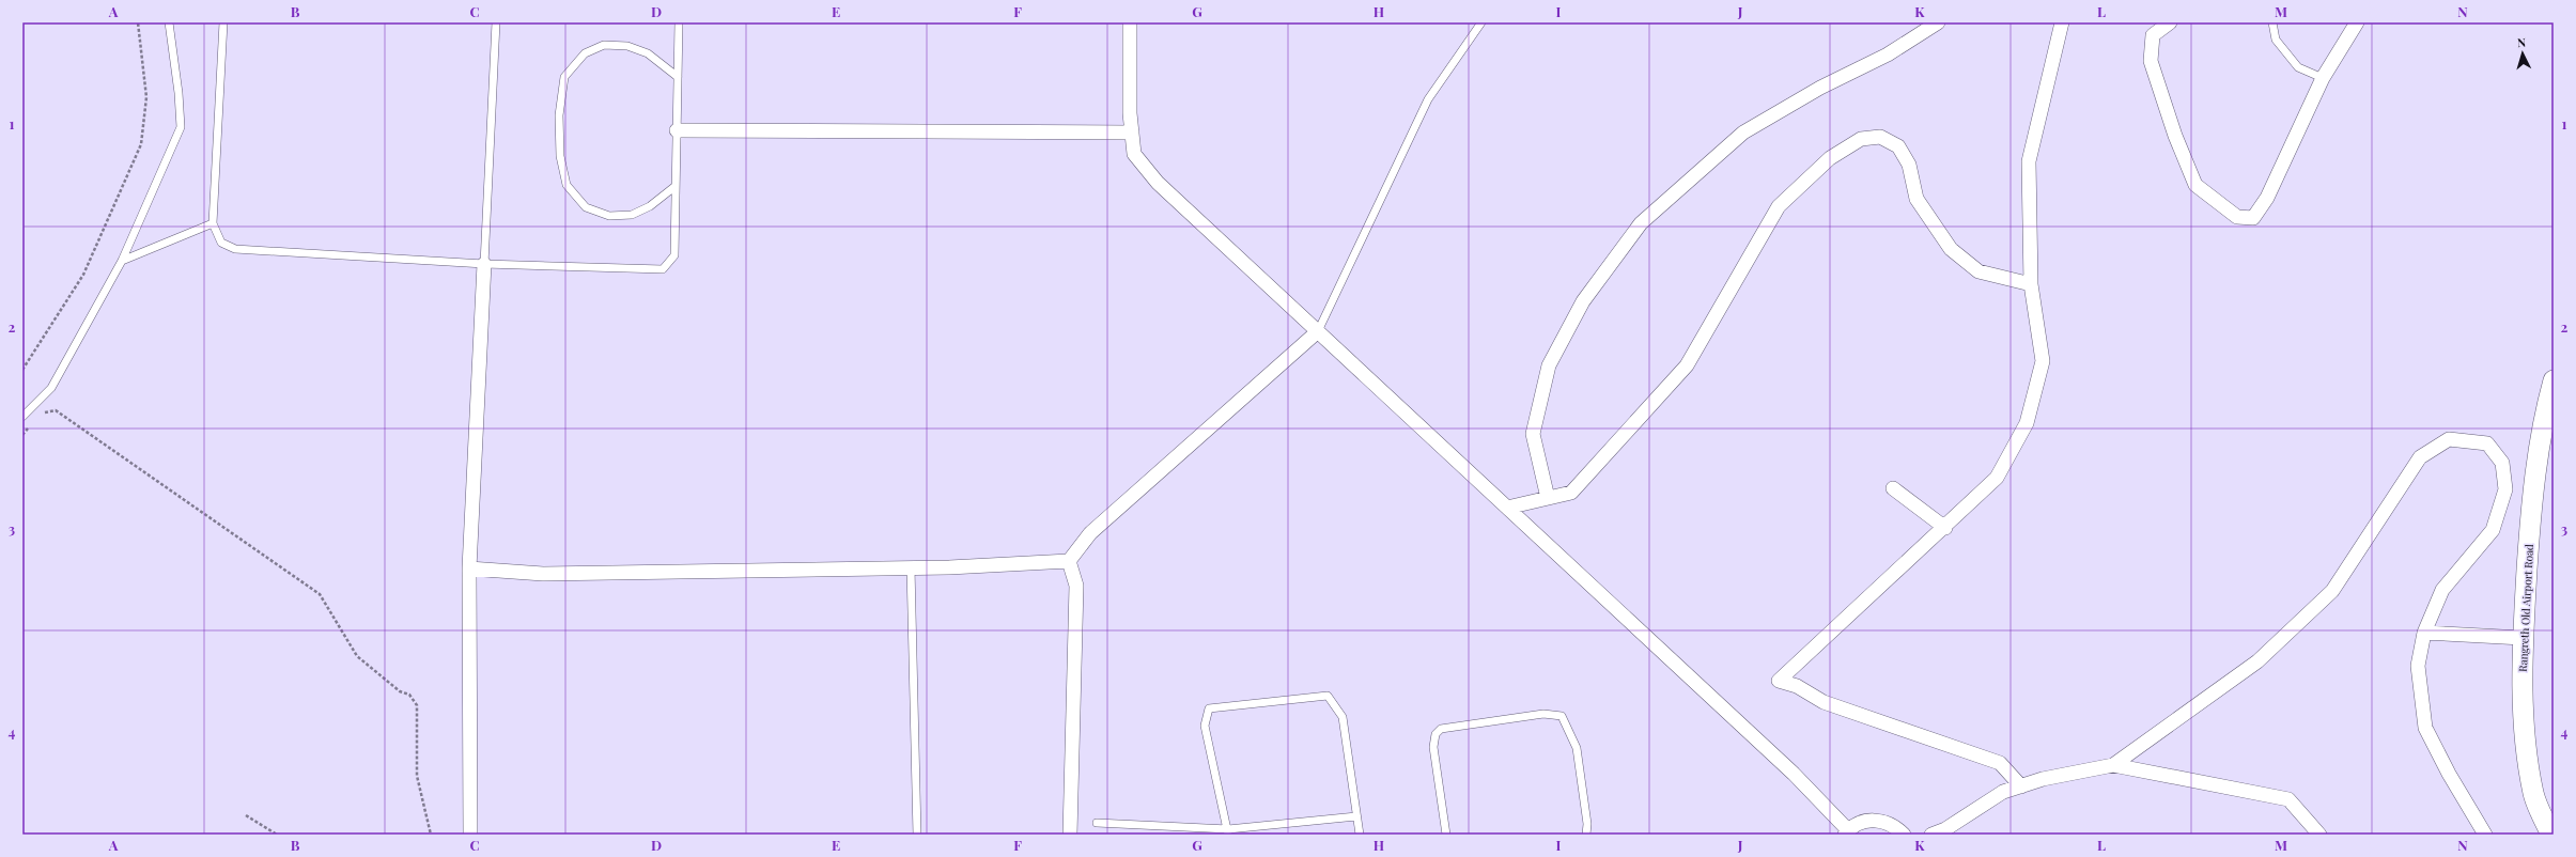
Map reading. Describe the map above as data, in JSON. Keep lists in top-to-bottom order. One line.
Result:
{"streets":{"street":["Rangreth Old Airport Road"]},"north":"top","grid":{"columns":["A","B","C","D","E","F","G","H","I","J","K","L","M","N"],"rows":["1","2","3","4"]}}
